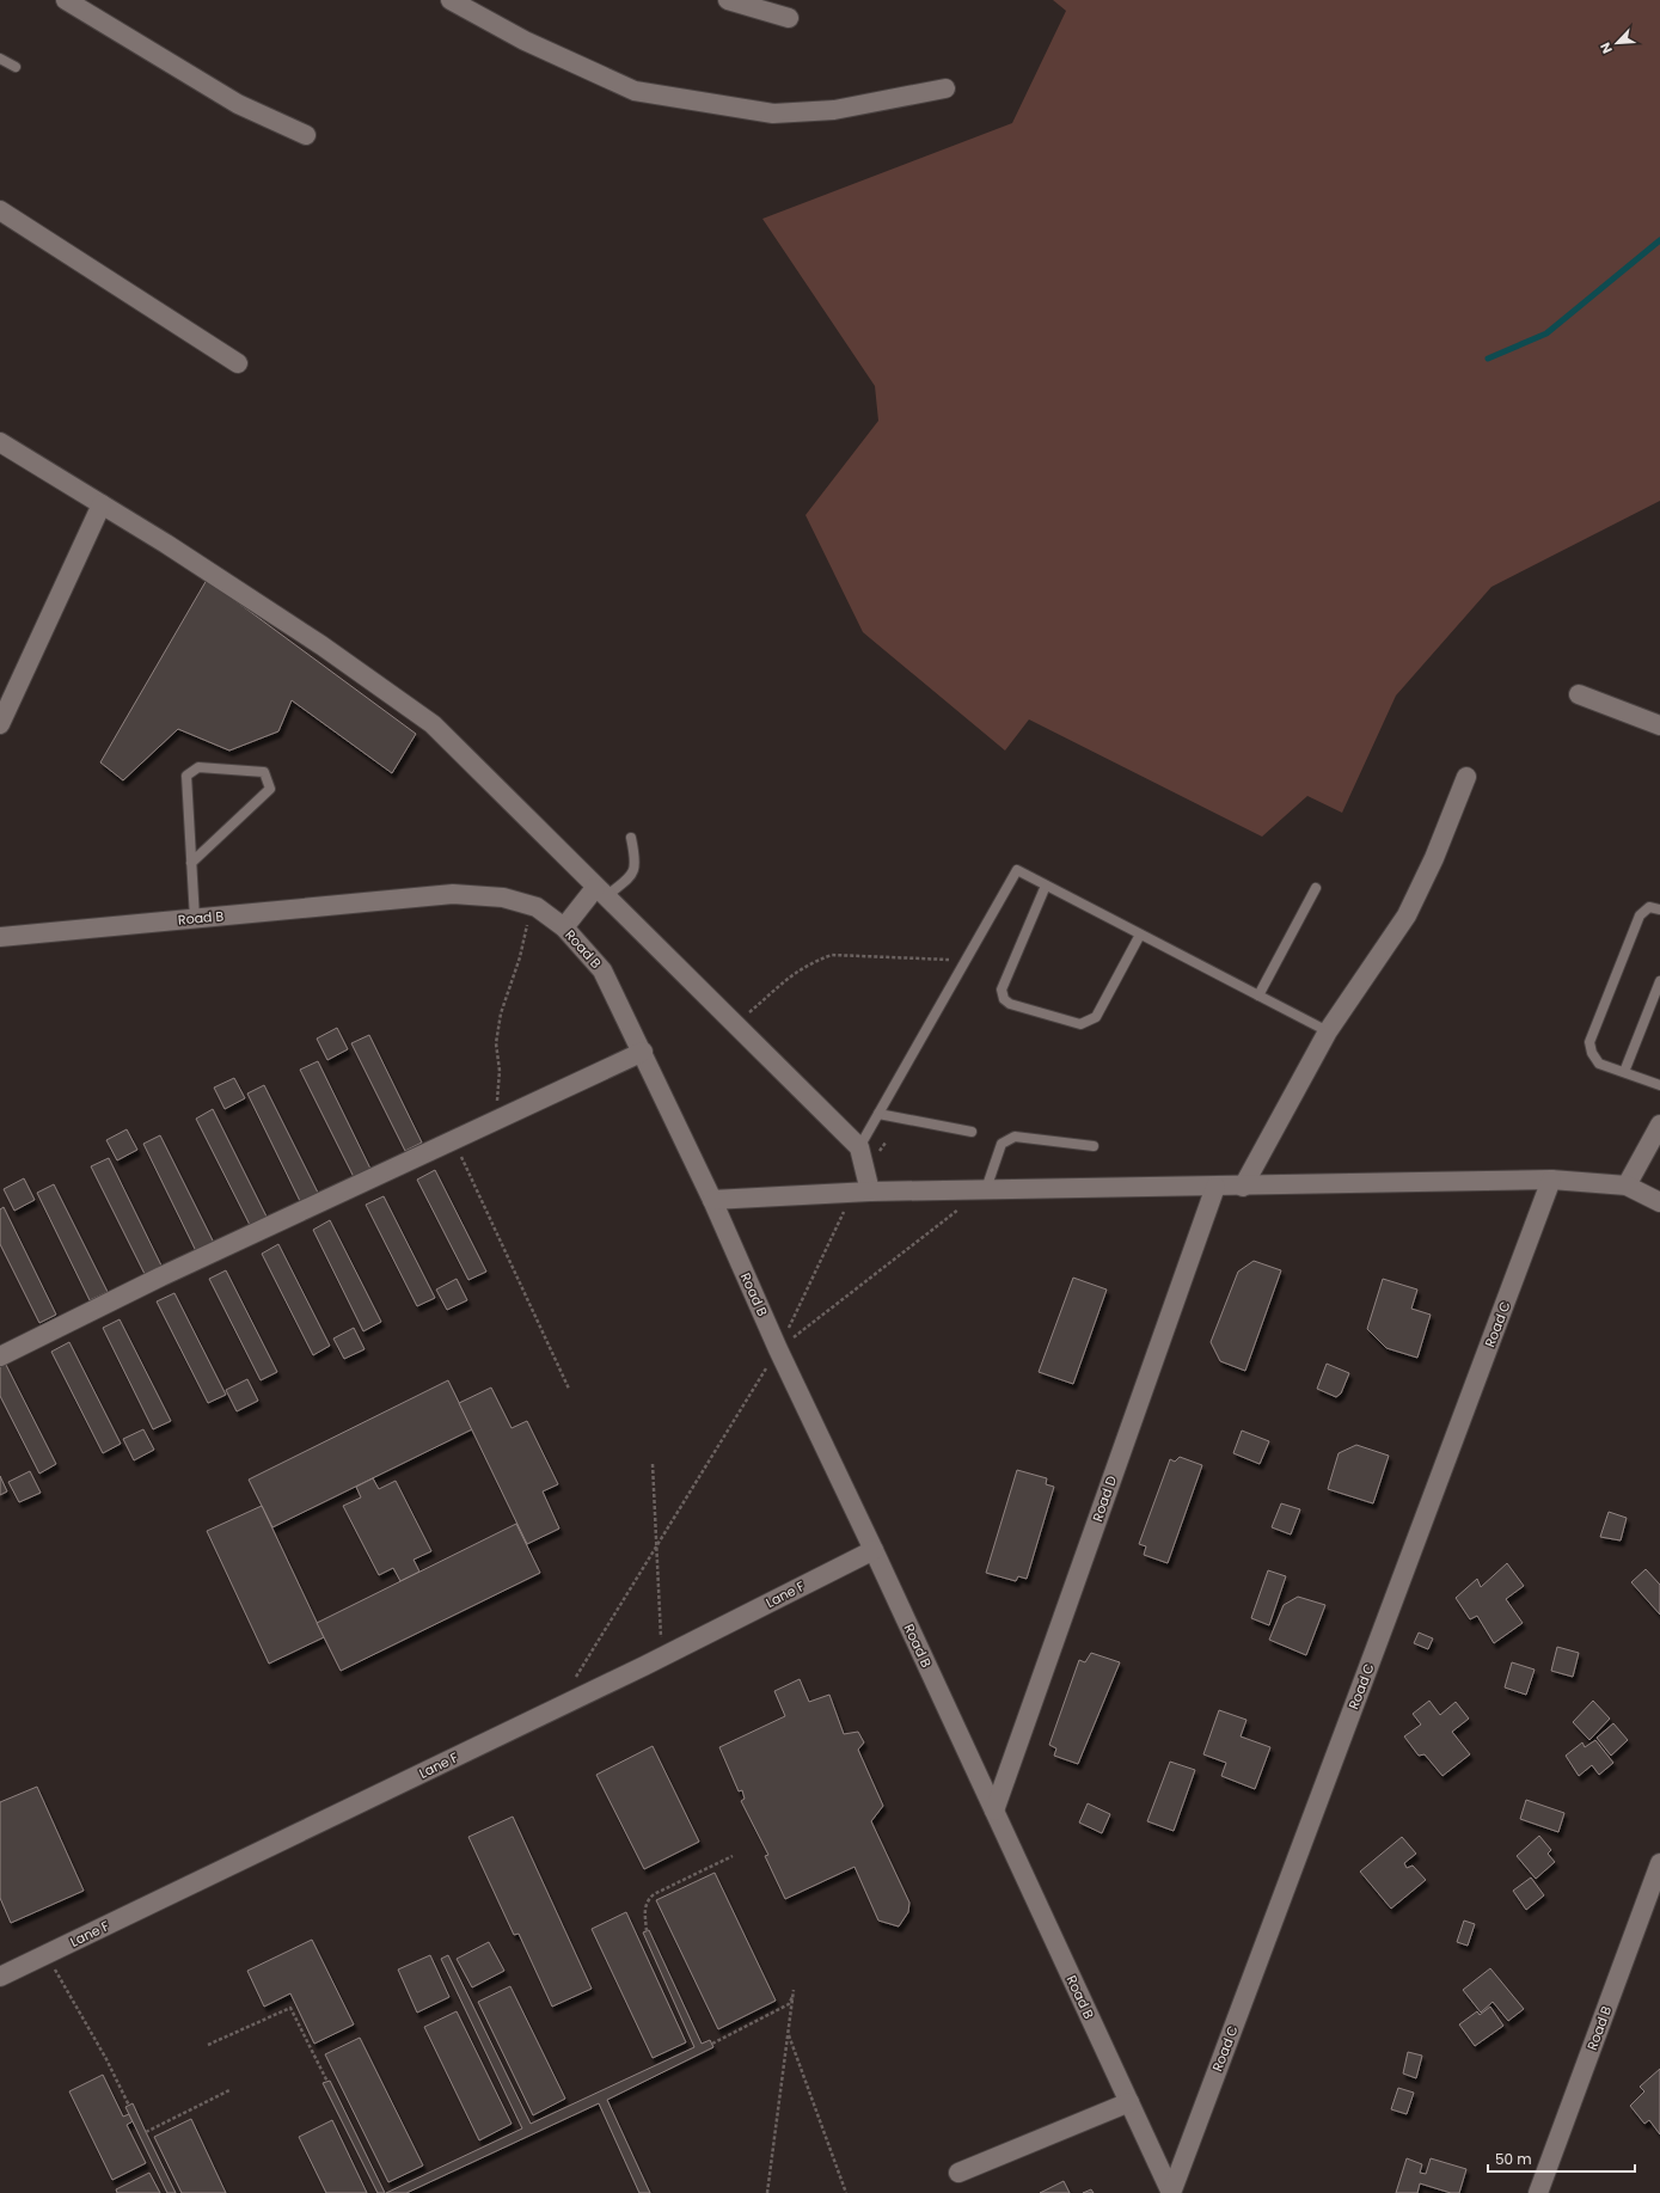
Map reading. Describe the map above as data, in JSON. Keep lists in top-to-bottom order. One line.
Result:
{"streets":{"street":["Road B","Road C","Road D","Lane F"]},"crossings":[["Road B","Road C"],["Road B","Road D"],["Road B","Lane F"]],"scale_bar":"50 m","north":"bottom left"}
